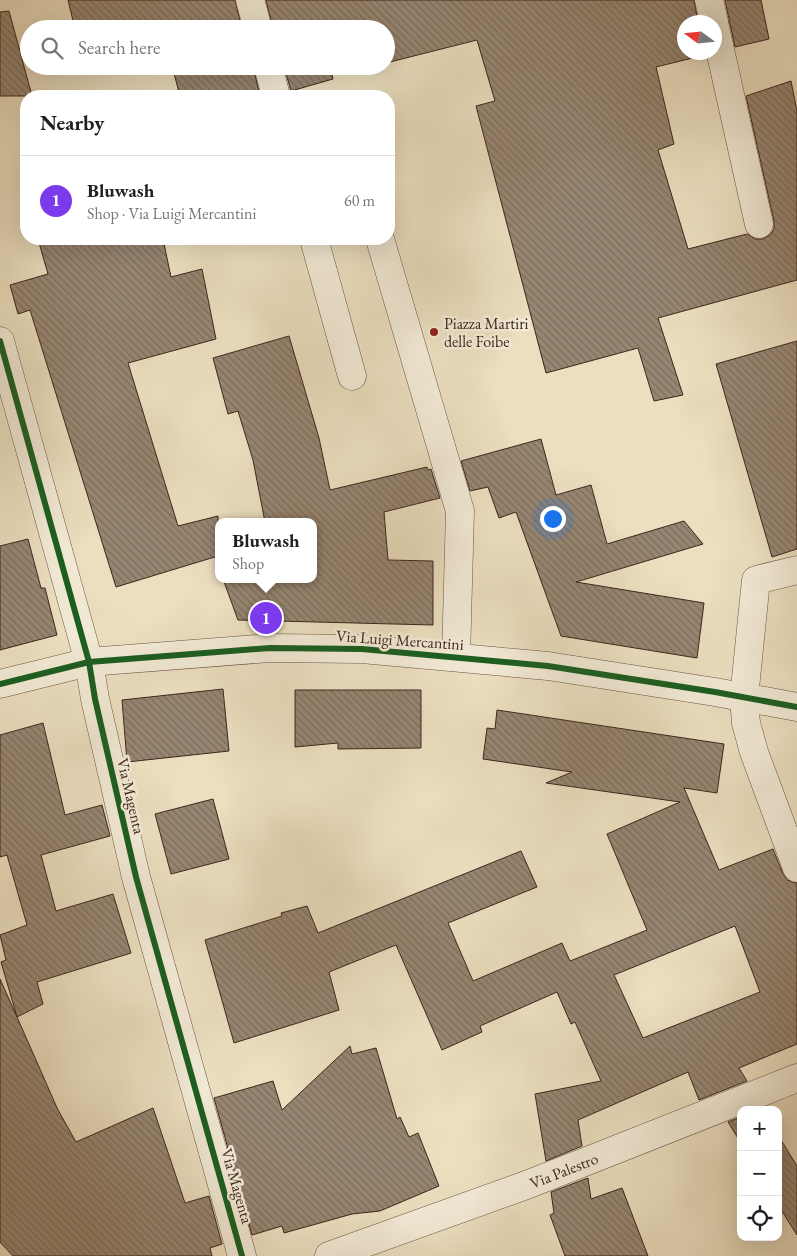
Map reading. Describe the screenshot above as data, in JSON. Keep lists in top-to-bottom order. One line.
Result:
{"streets":{"street":["Via Luigi Mercantini","Via Magenta","Via Palestro"]},"crossings":[["Via Luigi Mercantini","Via Magenta"]],"places":["Piazza Martiri delle Foibe"],"north":"left","page":{"search":"Search here","heading":"Nearby","list":[{"mark":"1","name":"Bluwash","note":"Shop · Via Luigi Mercantini","value":"60 m"}],"popup":["Bluwash","Shop"],"pins":"1","map_buttons":["+","−"]}}
